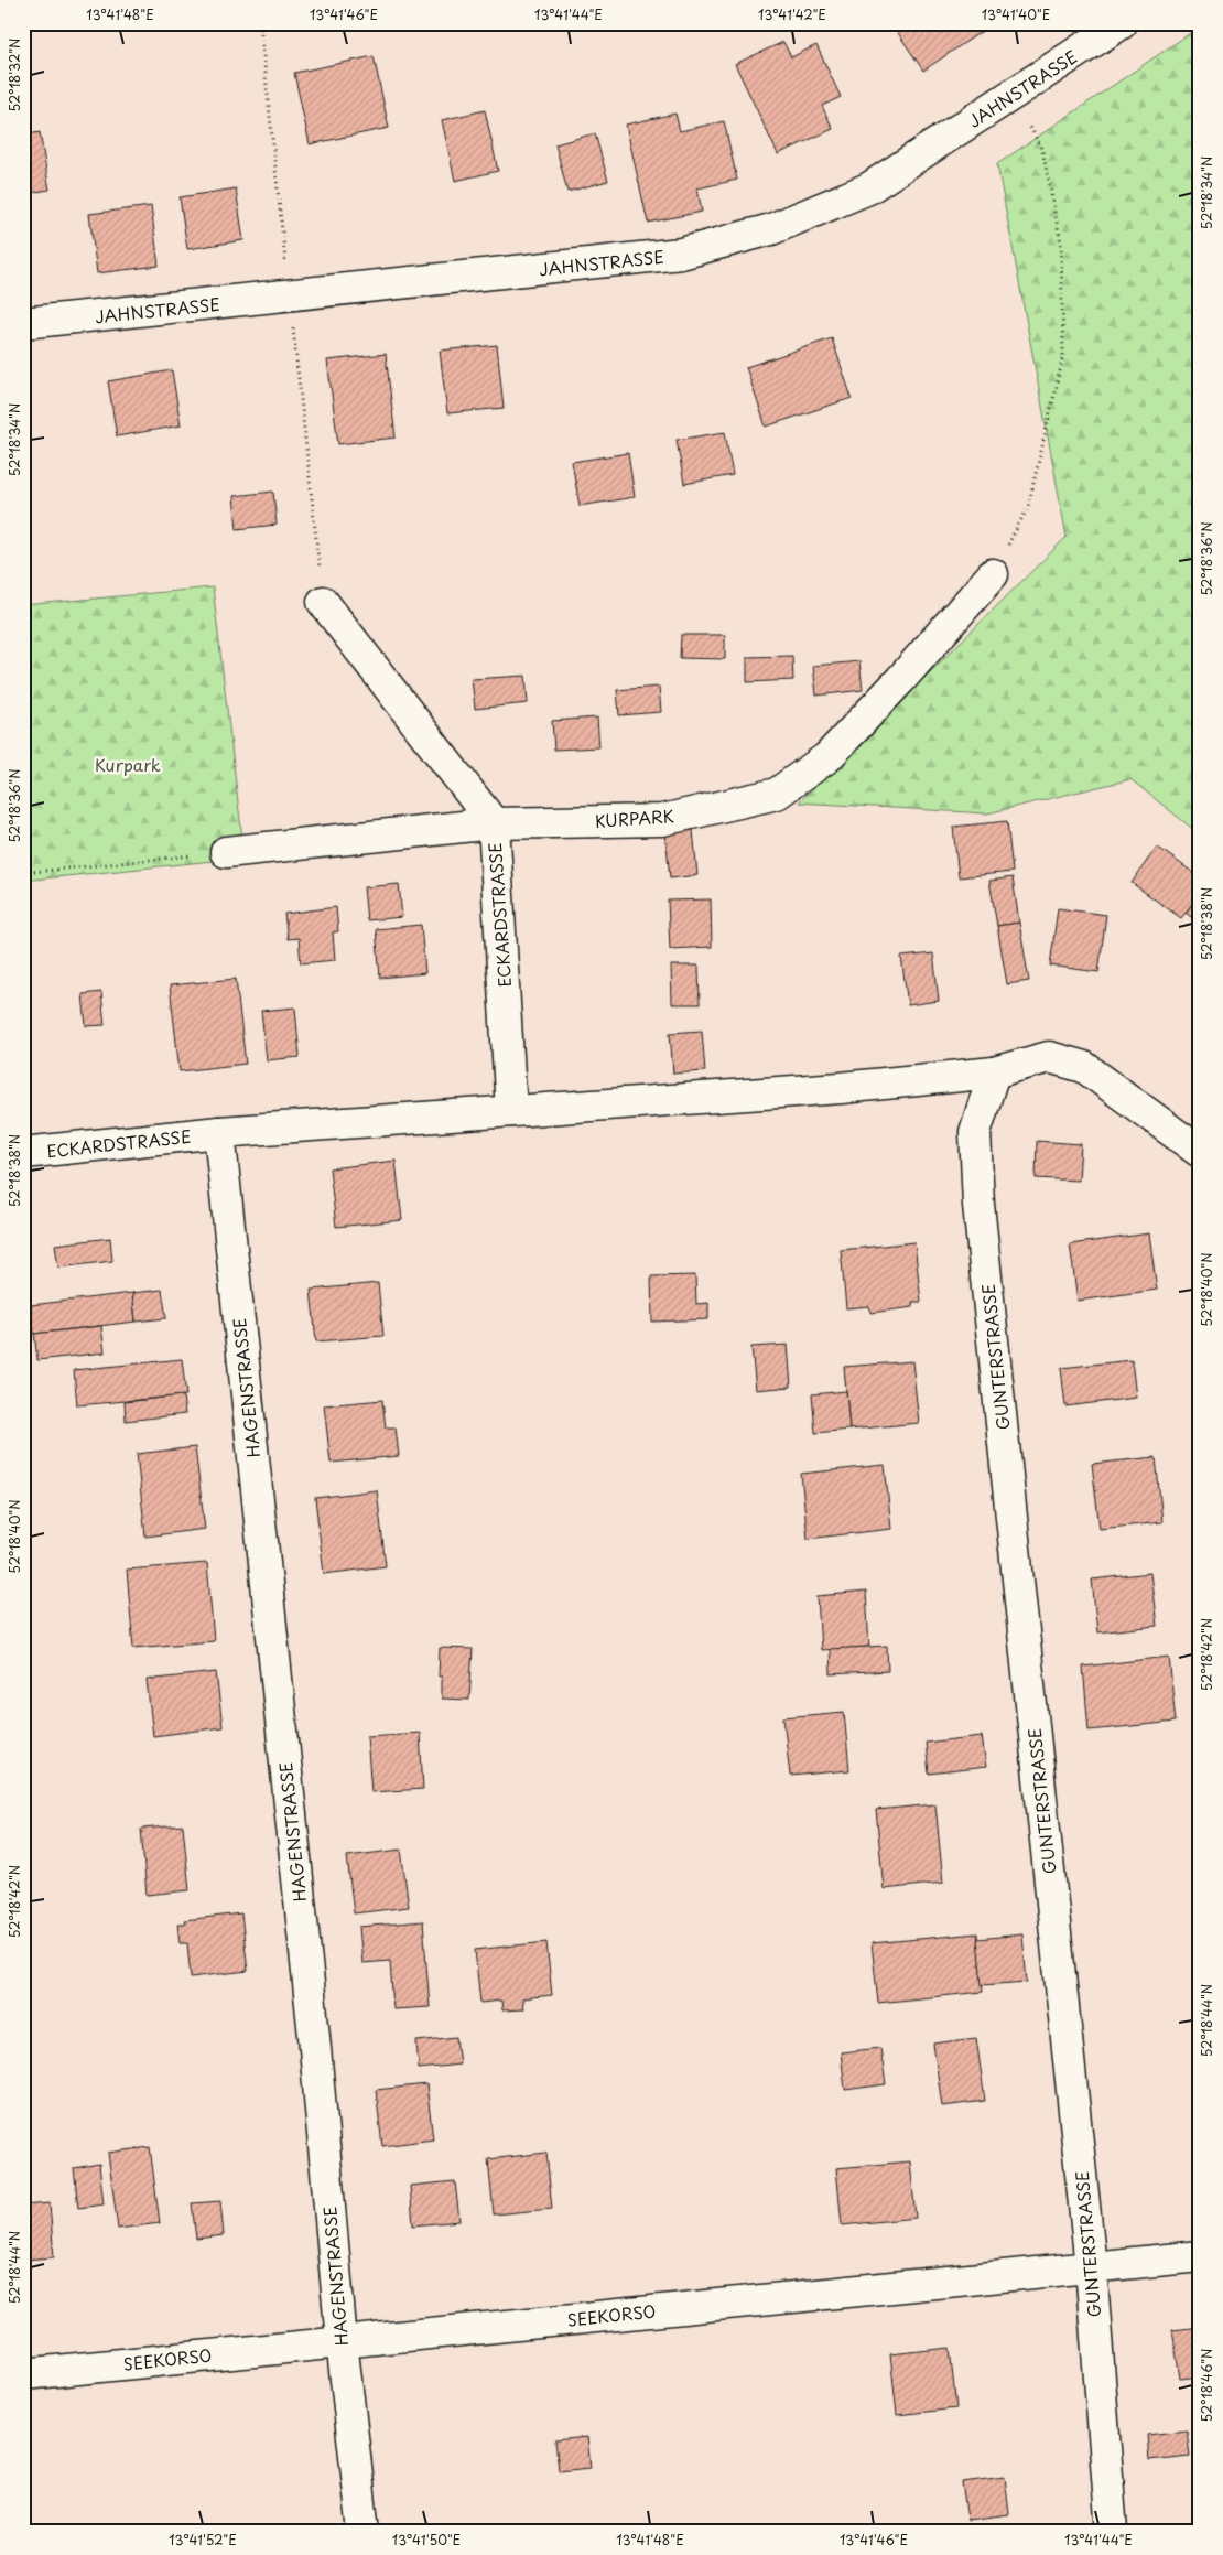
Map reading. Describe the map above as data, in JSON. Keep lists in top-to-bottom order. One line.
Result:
{"streets":{"street":["JAHNSTRASSE","KURPARK","ECKARDSTRASSE","GUNTERSTRASSE","HAGENSTRASSE","SEEKORSO"]},"crossings":[["KURPARK","ECKARDSTRASSE"],["ECKARDSTRASSE","GUNTERSTRASSE"],["ECKARDSTRASSE","HAGENSTRASSE"],["GUNTERSTRASSE","SEEKORSO"],["HAGENSTRASSE","SEEKORSO"]],"parks":["Kurpark"],"coordinates":["13°41'48\"E","13°41'46\"E","13°41'44\"E","13°41'42\"E","13°41'40\"E","52°18'32\"N","52°18'34\"N","52°18'36\"N","52°18'38\"N","52°18'40\"N","52°18'42\"N","52°18'44\"N","52°18'46\"N","13°41'52\"E","13°41'50\"E"]}
